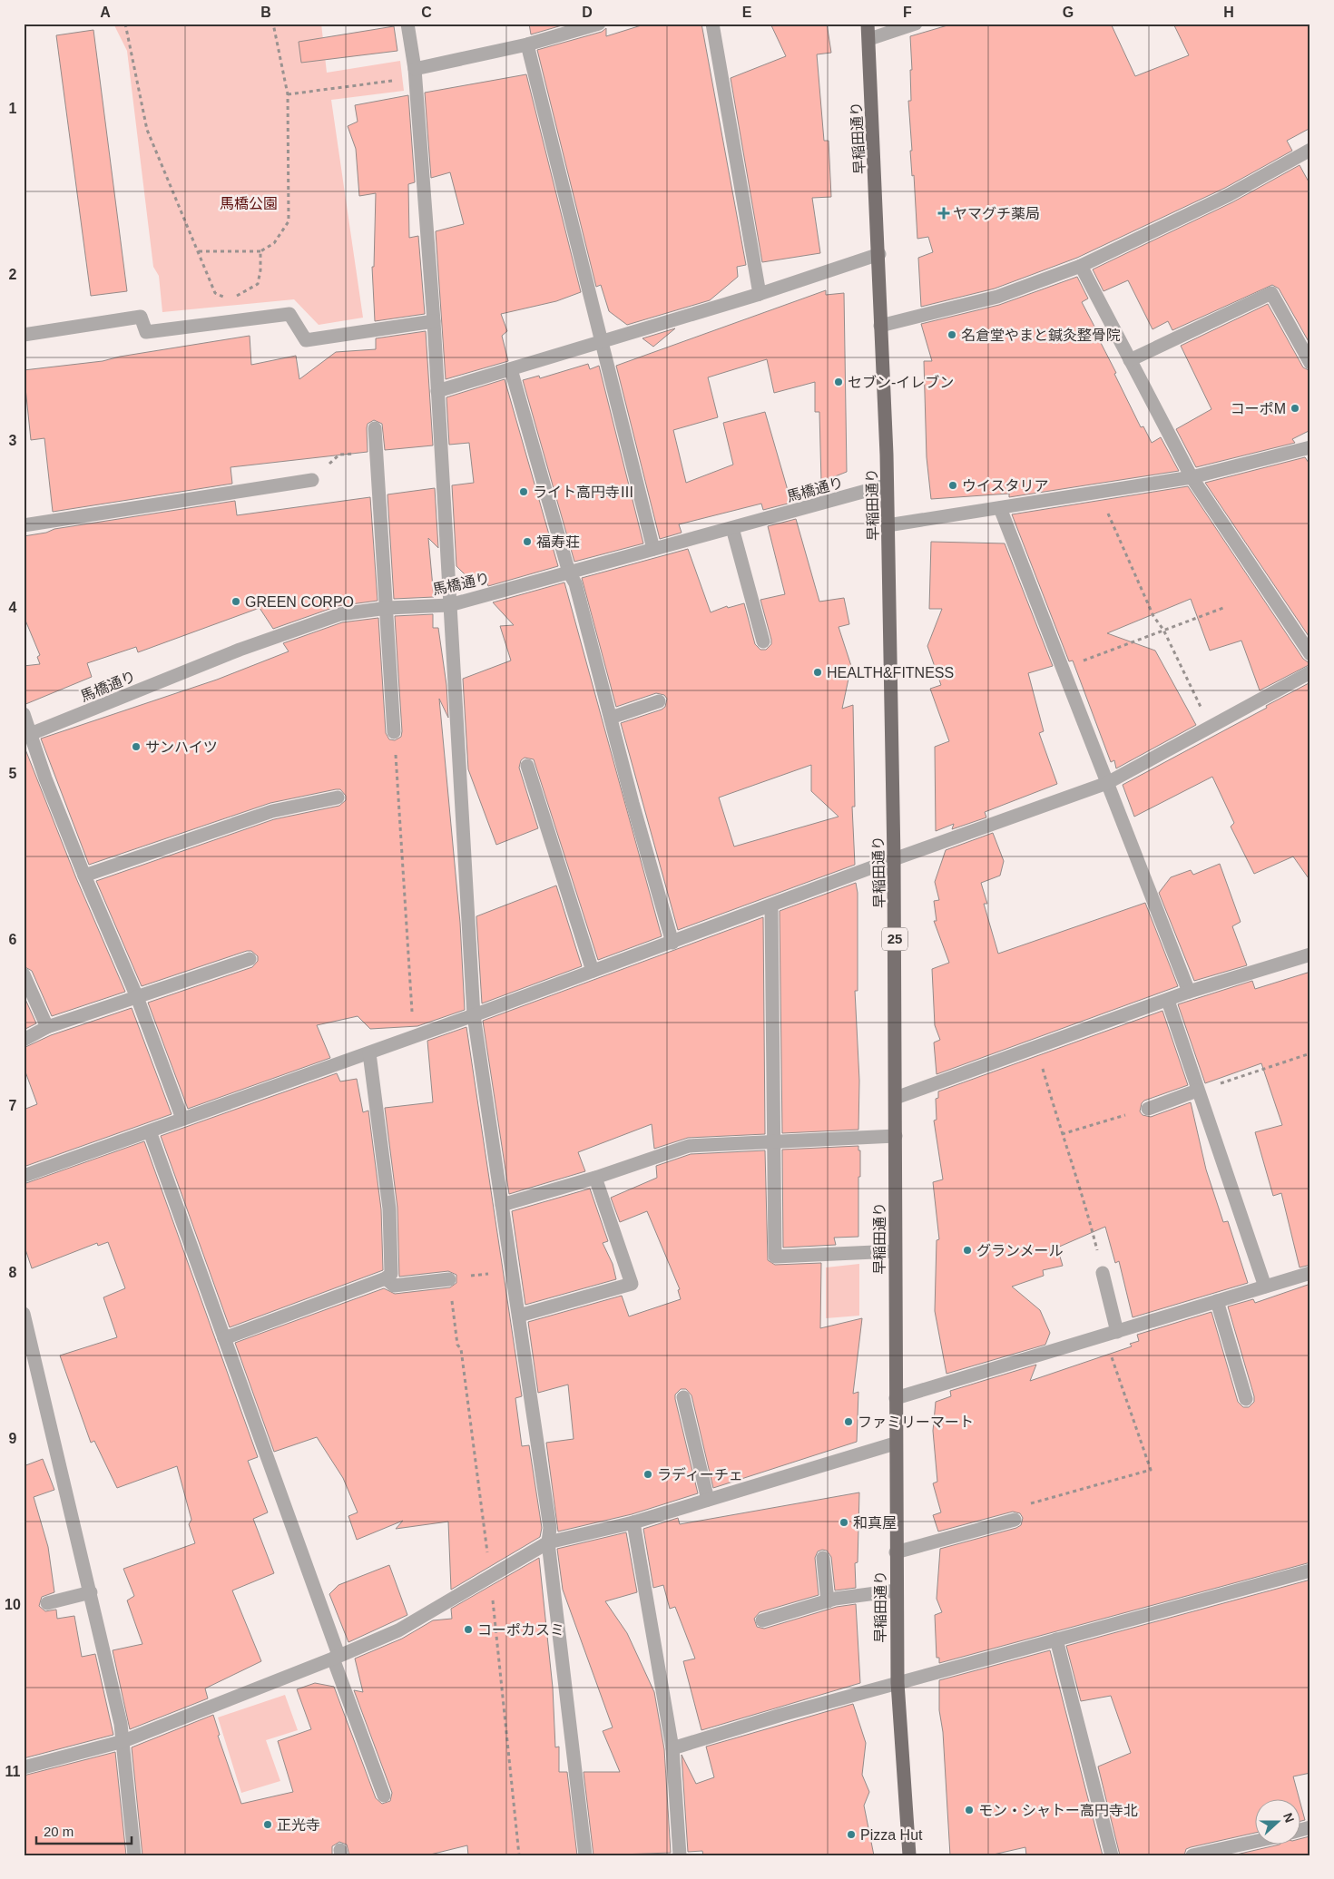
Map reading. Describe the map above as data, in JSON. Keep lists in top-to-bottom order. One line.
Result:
{"streets":{"main road":["早稲田通り","25"],"street":["馬橋通り"]},"crossings":[["早稲田通り","馬橋通り"]],"parks":["馬橋公園"],"places":{"health":["ヤマグチ薬局"],"other":["名倉堂やまと鍼灸整骨院","セブン-イレブン","コーポM","ウイスタリア","ライト高円寺Ⅲ","福寿荘","GREEN CORPO","HEALTH&FITNESS","サンハイツ","グランメール","ファミリーマート","ラディーチェ","和真屋","コーポカスミ","モン・シャトー高円寺北","正光寺","Pizza Hut"]},"scale_bar":"20 m","north":"right","grid":{"columns":["A","B","C","D","E","F","G","H"],"rows":["1","2","3","4","5","6","7","8","9","10","11"]}}
